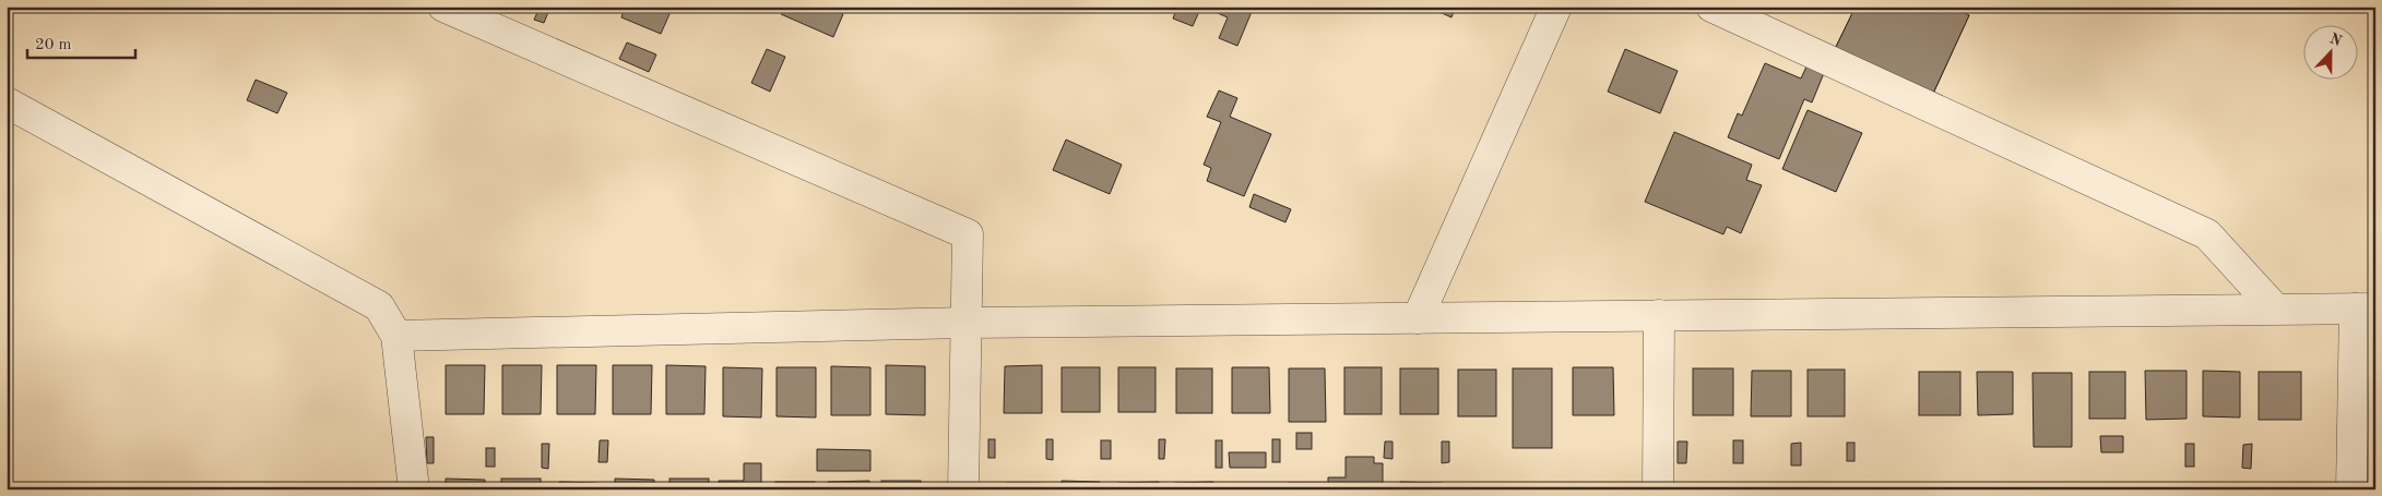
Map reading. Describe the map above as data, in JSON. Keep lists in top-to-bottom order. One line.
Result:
{"scale_bar":"20 m","north":"top"}
